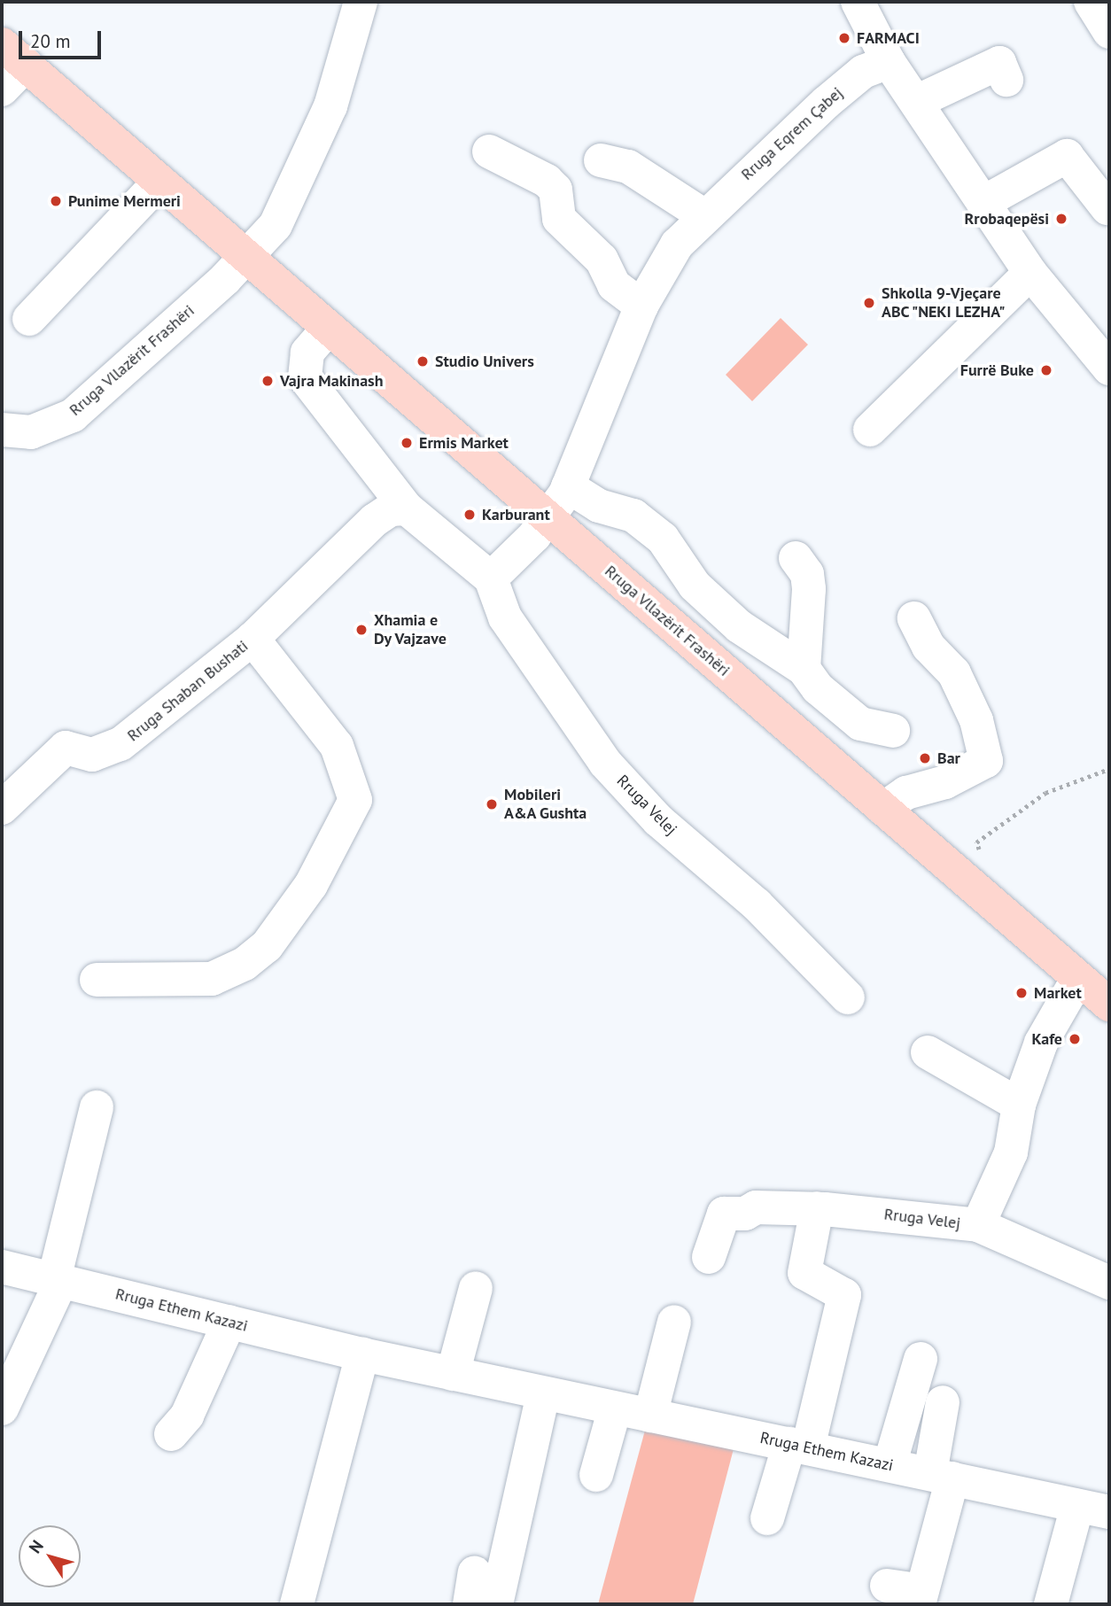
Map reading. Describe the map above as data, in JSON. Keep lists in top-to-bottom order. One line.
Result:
{"streets":{"main road":["Rruga Vllazërit Frashëri"],"street":["Rruga Eqrem Çabej","Rruga Shaban Bushati","Rruga Velej","Rruga Ethem Kazazi"]},"crossings":[["Rruga Eqrem Çabej","Rruga Vllazërit Frashëri"],["Rruga Vllazërit Frashëri","Rruga Velej"]],"places":["FARMACI","Punime Mermeri","Rrobaqepësi","Shkolla 9-Vjeçare ABC \"NEKI LEZHA\"","Studio Univers","Furrë Buke","Vajra Makinash","Ermis Market","Karburant","Xhamia e Dy Vajzave","Bar","Mobileri A&A Gushta","Market","Kafe"],"scale_bar":"20 m","north":"top left"}
